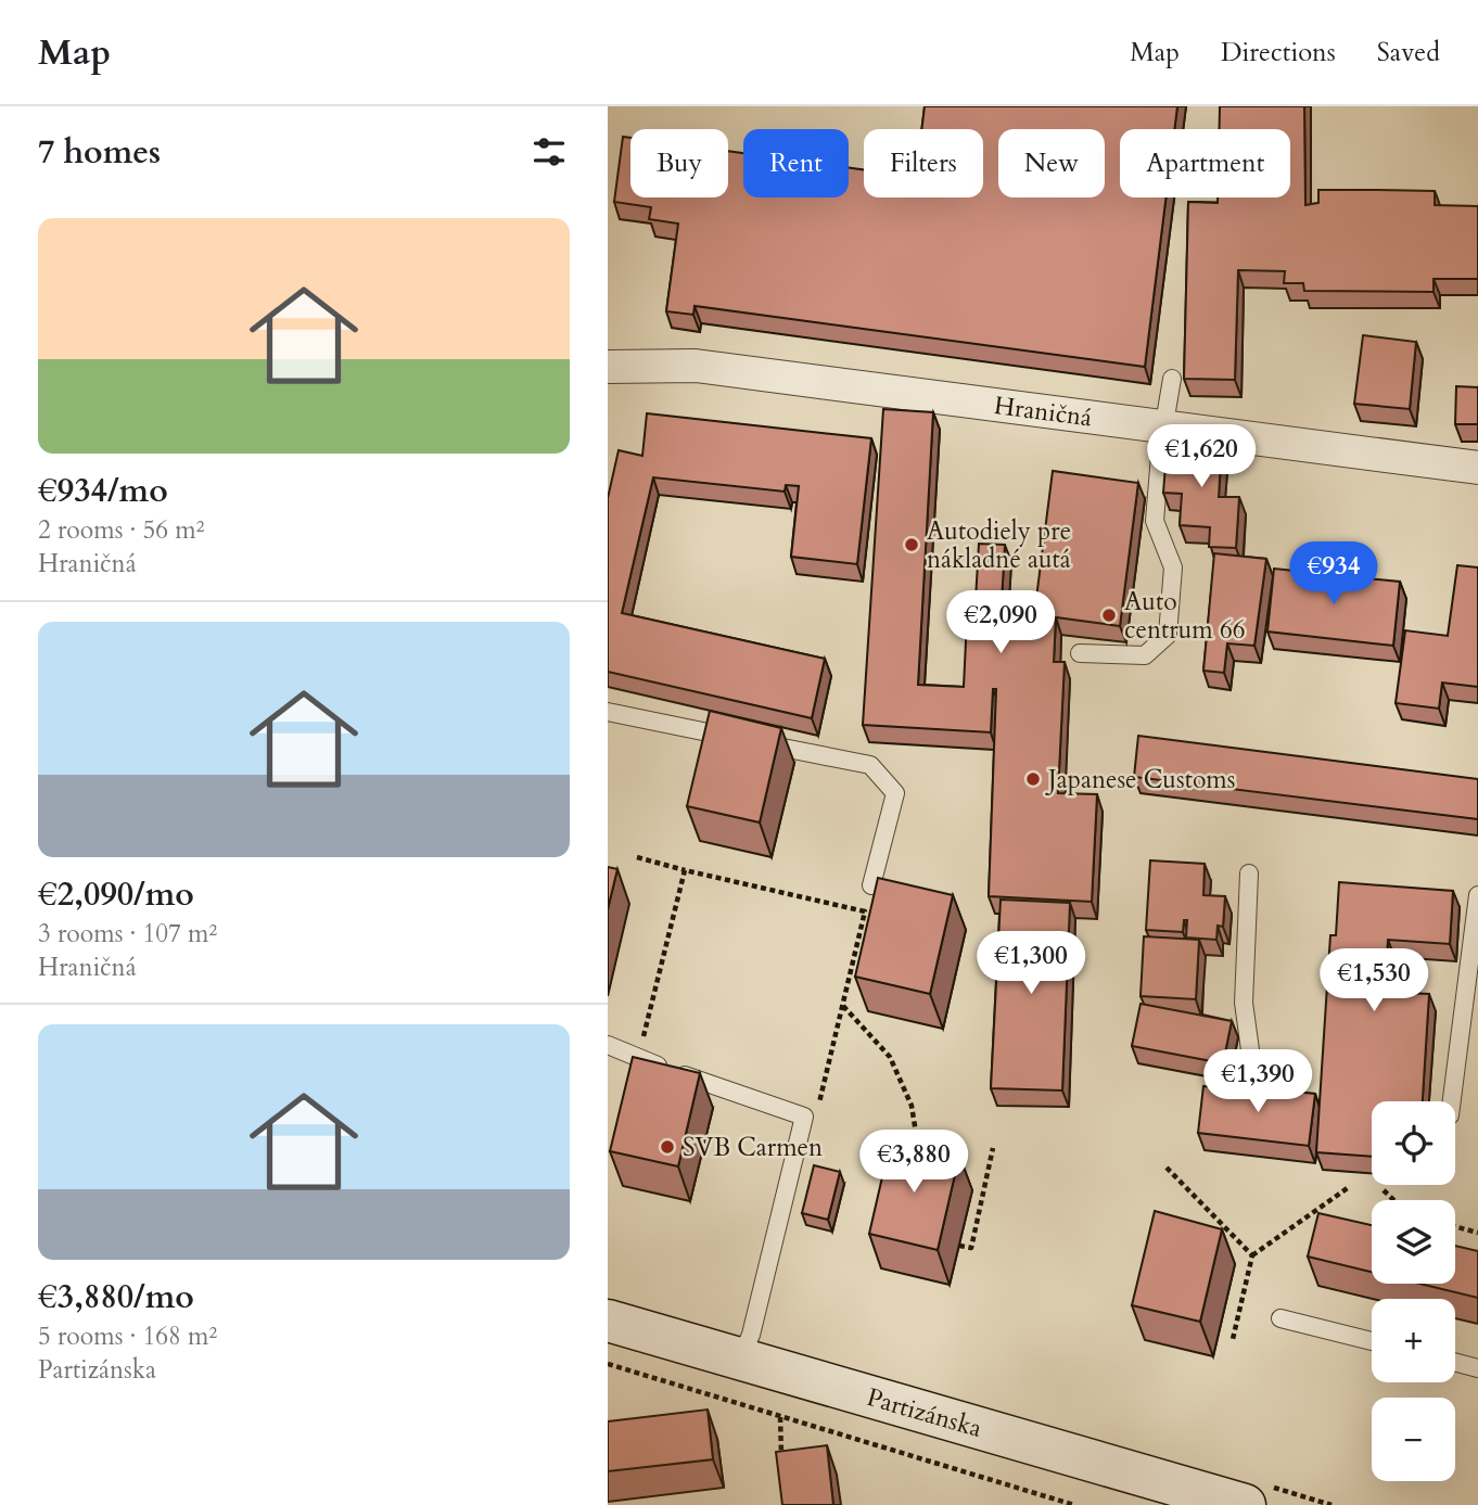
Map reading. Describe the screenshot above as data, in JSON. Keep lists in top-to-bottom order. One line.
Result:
{"streets":{"street":["Hraničná","Partizánska"]},"places":["Autodiely pre nákladné autá","Auto centrum 66","Japanese Customs","SVB Carmen"],"page":{"header":"Map","nav":["Map","Directions","Saved"],"heading":"7 homes","chip":["Buy","Rent","Filters","New","Apartment"],"list":[{"name":"€934/mo","note":"2 rooms · 56 m² · Hraničná"},{"name":"€2,090/mo","note":"3 rooms · 107 m² · Hraničná"},{"name":"€3,880/mo","note":"5 rooms · 168 m² · Partizánska"}],"price":["€1,620","€934","€2,090","€1,300","€1,530","€1,390","€3,880"],"map_buttons":["+","−"]}}
